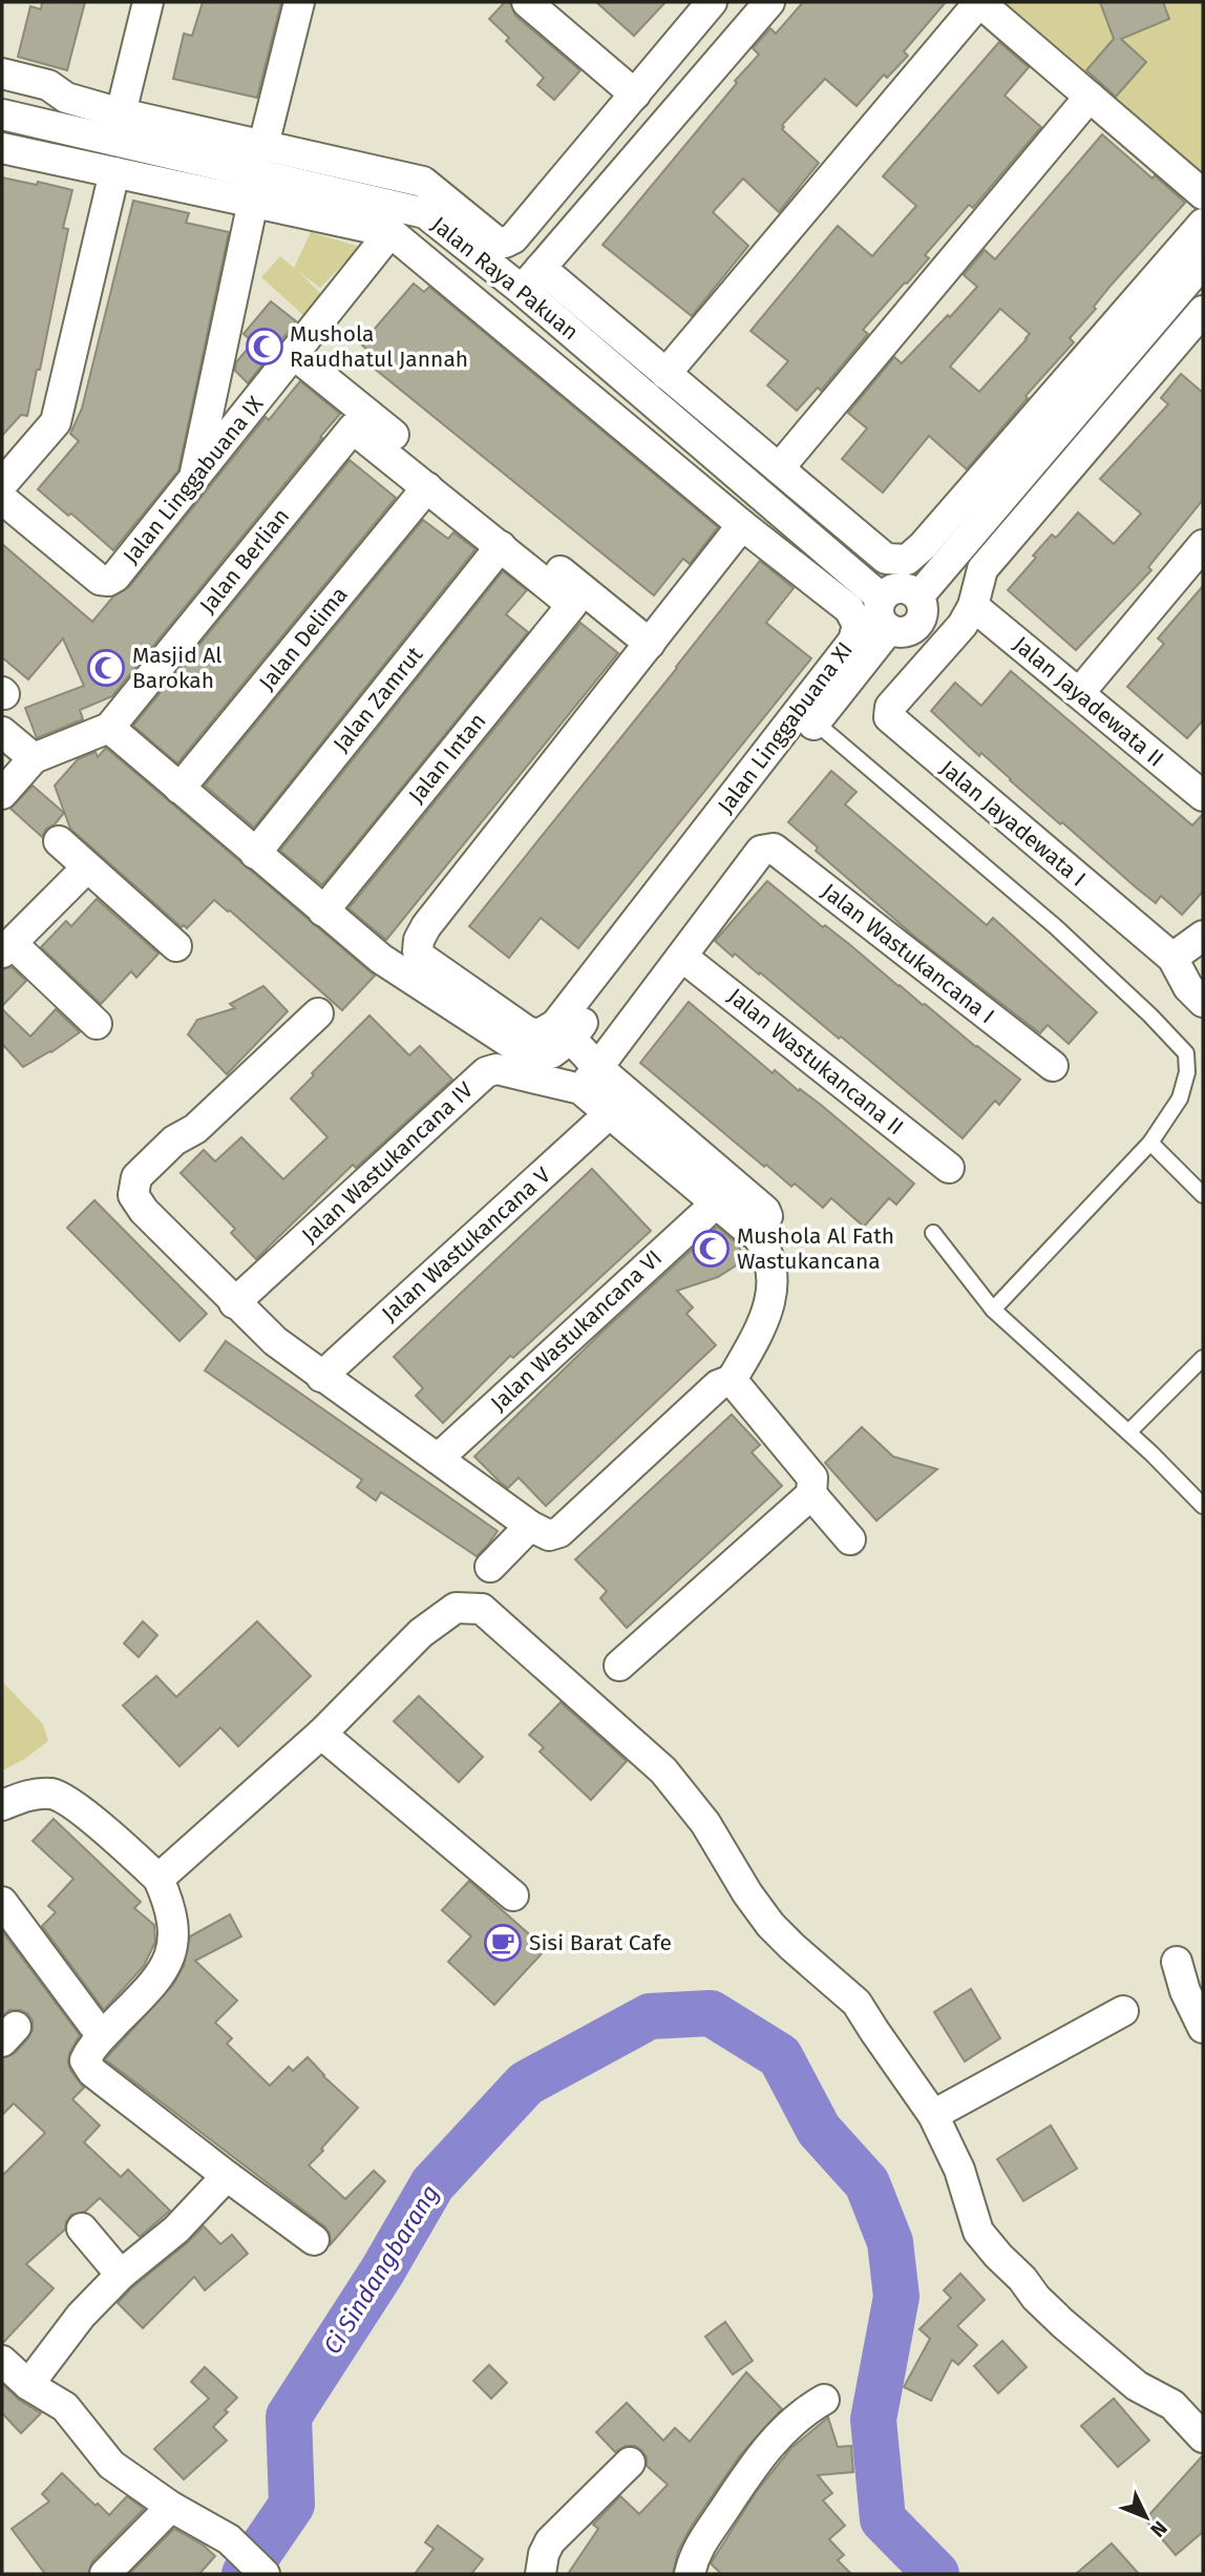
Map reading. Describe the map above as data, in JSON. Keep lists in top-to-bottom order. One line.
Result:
{"streets":{"street":["Jalan Raya Pakuan","Jalan Linggabuana IX","Jalan Berlian","Jalan Delima","Jalan Zamrut","Jalan Jayadewata II","Jalan Linggabuana XI","Jalan Intan","Jalan Jayadewata I","Jalan Wastukancana I","Jalan Wastukancana II","Jalan Wastukancana IV","Jalan Wastukancana V","Jalan Wastukancana VI"]},"crossings":[["Jalan Raya Pakuan","Jalan Jayadewata II"],["Jalan Berlian","Jalan Delima"],["Jalan Zamrut","Jalan Intan"],["Jalan Wastukancana I","Jalan Wastukancana II"]],"water":["Ci Sindangbarang"],"places":{"mosque":["Mushola Raudhatul Jannah","Masjid Al Barokah","Mushola Al Fath Wastukancana"],"cafe":["Sisi Barat Cafe"]},"north":"bottom right"}
